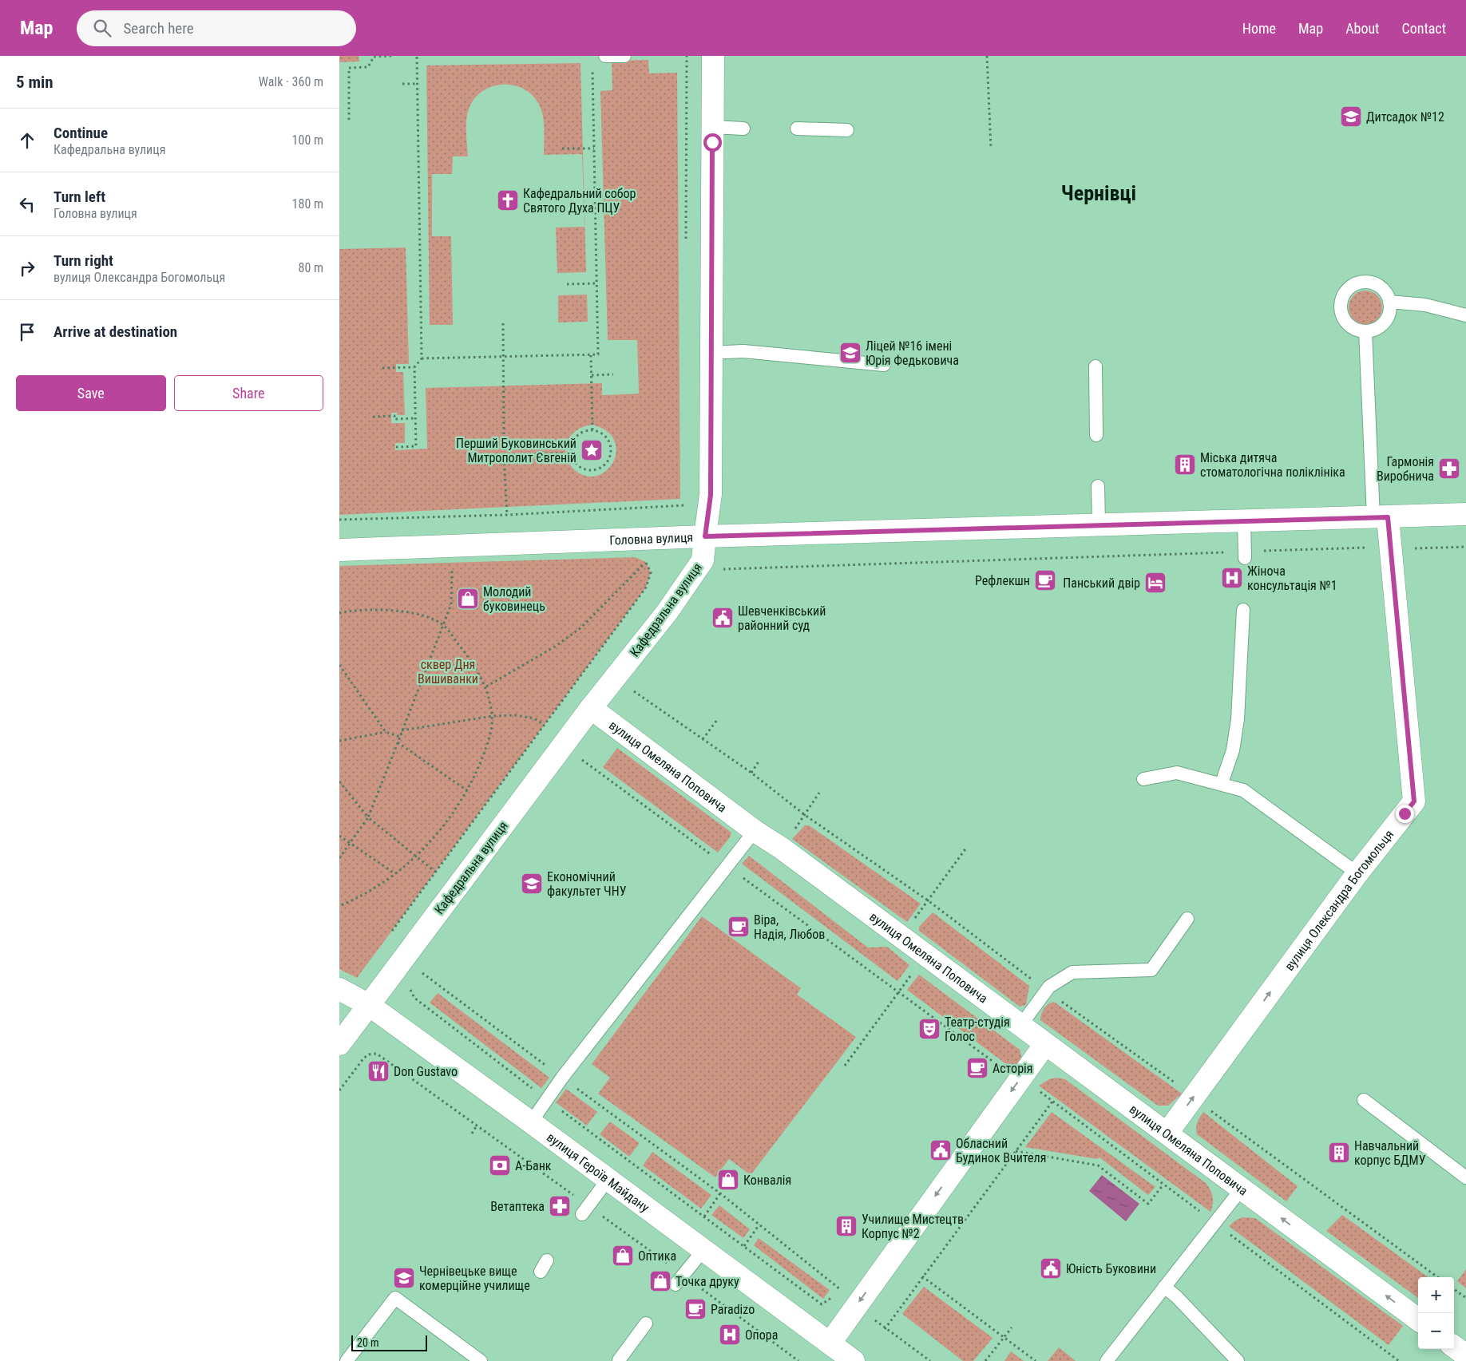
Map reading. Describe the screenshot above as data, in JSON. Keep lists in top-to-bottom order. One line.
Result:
{"streets":{"street":["Головна вулиця","Кафедральна вулиця","вулиця Омеляна Поповича","вулиця Олександра Богомольця","вулиця Героїв Майдану"]},"crossings":[["Головна вулиця","Кафедральна вулиця"],["Головна вулиця","вулиця Олександра Богомольця"],["Кафедральна вулиця","вулиця Омеляна Поповича"],["Кафедральна вулиця","вулиця Героїв Майдану"],["вулиця Омеляна Поповича","вулиця Олександра Богомольця"]],"one_way":["вулиця Олександра Богомольця"],"districts":["Чернівці"],"parks":["сквер Дня Вишиванки"],"places":{"school or university":["Дитсадок №12","Ліцей №16 імені Юрія Федьковича","Економічний факультет ЧНУ","Чернівецьке вище комерційне училище"],"church":["Кафедральний собор Святого Духа ПЦУ"],"place":["Перший Буковинський Митрополит Євгеній"],"building":["Міська дитяча стоматологічна поліклініка","Навчальний корпус БДМУ","Училище Мистецтв Корпус №2"],"pharmacy":["Гармонія Виробнича","Ветаптека"],"hospital":["Жіноча консультація №1","Опора"],"cafe":["Рефлекшн","Віра, Надія, Любов","Асторія","Paradizo"],"hotel":["Панський двір"],"shop":["Молодий буковинець","Конвалія","Оптика","Точка друку"],"public building":["Шевченківський районний суд","Обласний Будинок Вчителя","Юність Буковини"],"theatre":["Театр-студія Голос"],"restaurant":["Don Gustavo"],"bank":["А-Банк"]},"scale_bar":"20 m","page":{"header":"Map","search":"Search here","nav":["Home","Map","About","Contact"],"heading":["5 min","Walk · 360 m"],"list":[["Continue","Кафедральна вулиця","100 m"],["Turn left","Головна вулиця","180 m"],["Turn right","вулиця Олександра Богомольця","80 m"],"Arrive at destination"],"buttons":["Save","Share"],"map_buttons":["+","−"],"scale":"20 m"}}
